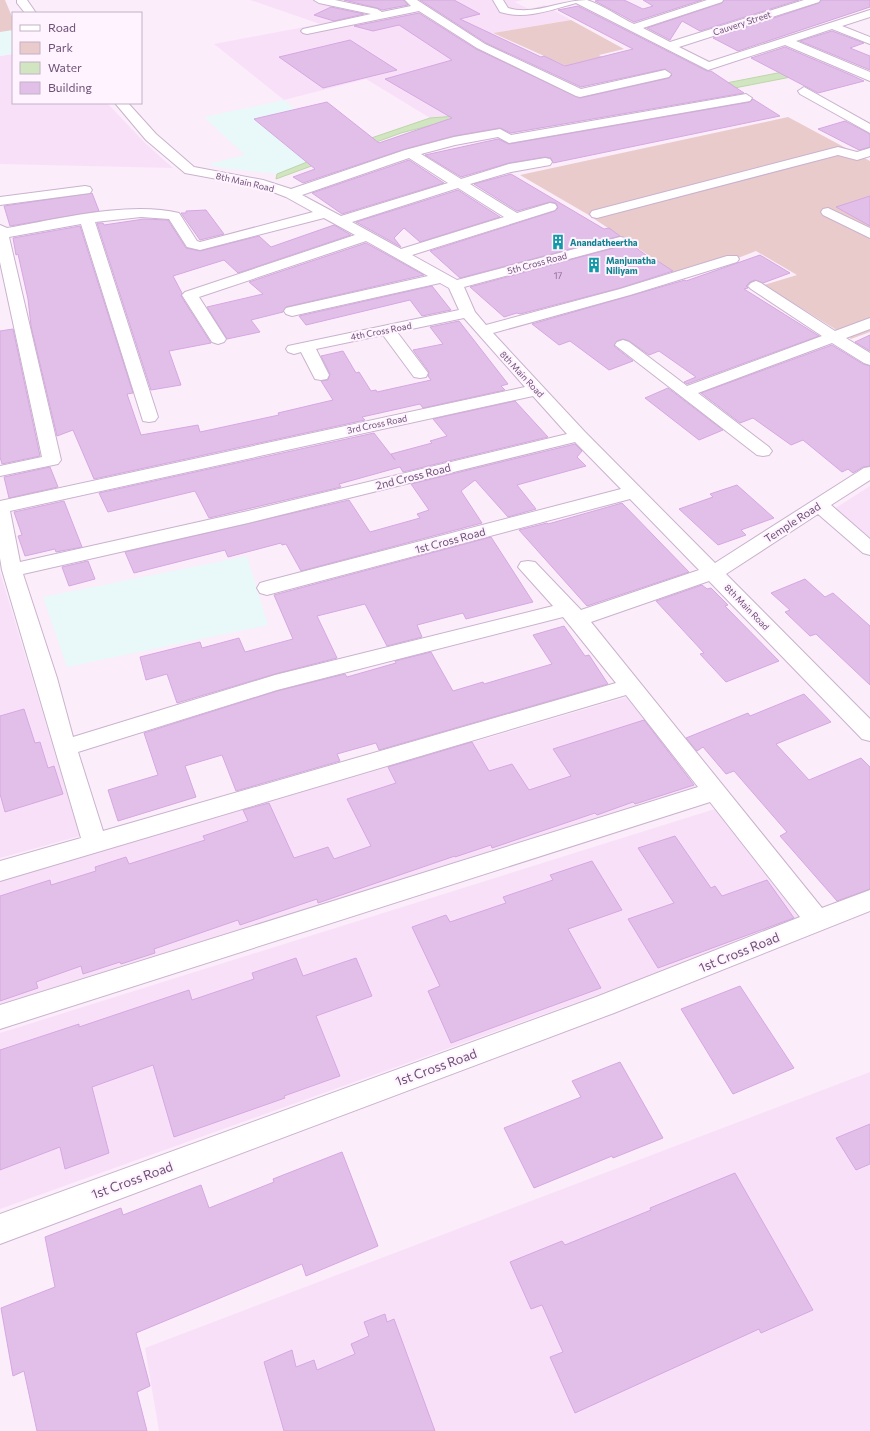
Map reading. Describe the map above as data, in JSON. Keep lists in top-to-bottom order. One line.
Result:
{"streets":{"street":["Cauvery Street","8th Main Road","5th Cross Road","4th Cross Road","3rd Cross Road","2nd Cross Road","Temple Road","1st Cross Road"]},"crossings":[["8th Main Road","5th Cross Road"],["8th Main Road","4th Cross Road"],["8th Main Road","3rd Cross Road"],["8th Main Road","2nd Cross Road"],["8th Main Road","Temple Road"],["8th Main Road","1st Cross Road"]],"places":{"building":["Anandatheertha","Manjunatha Niliyam"]},"house_numbers":["17"],"legend":["Road","Park","Water","Building"]}
